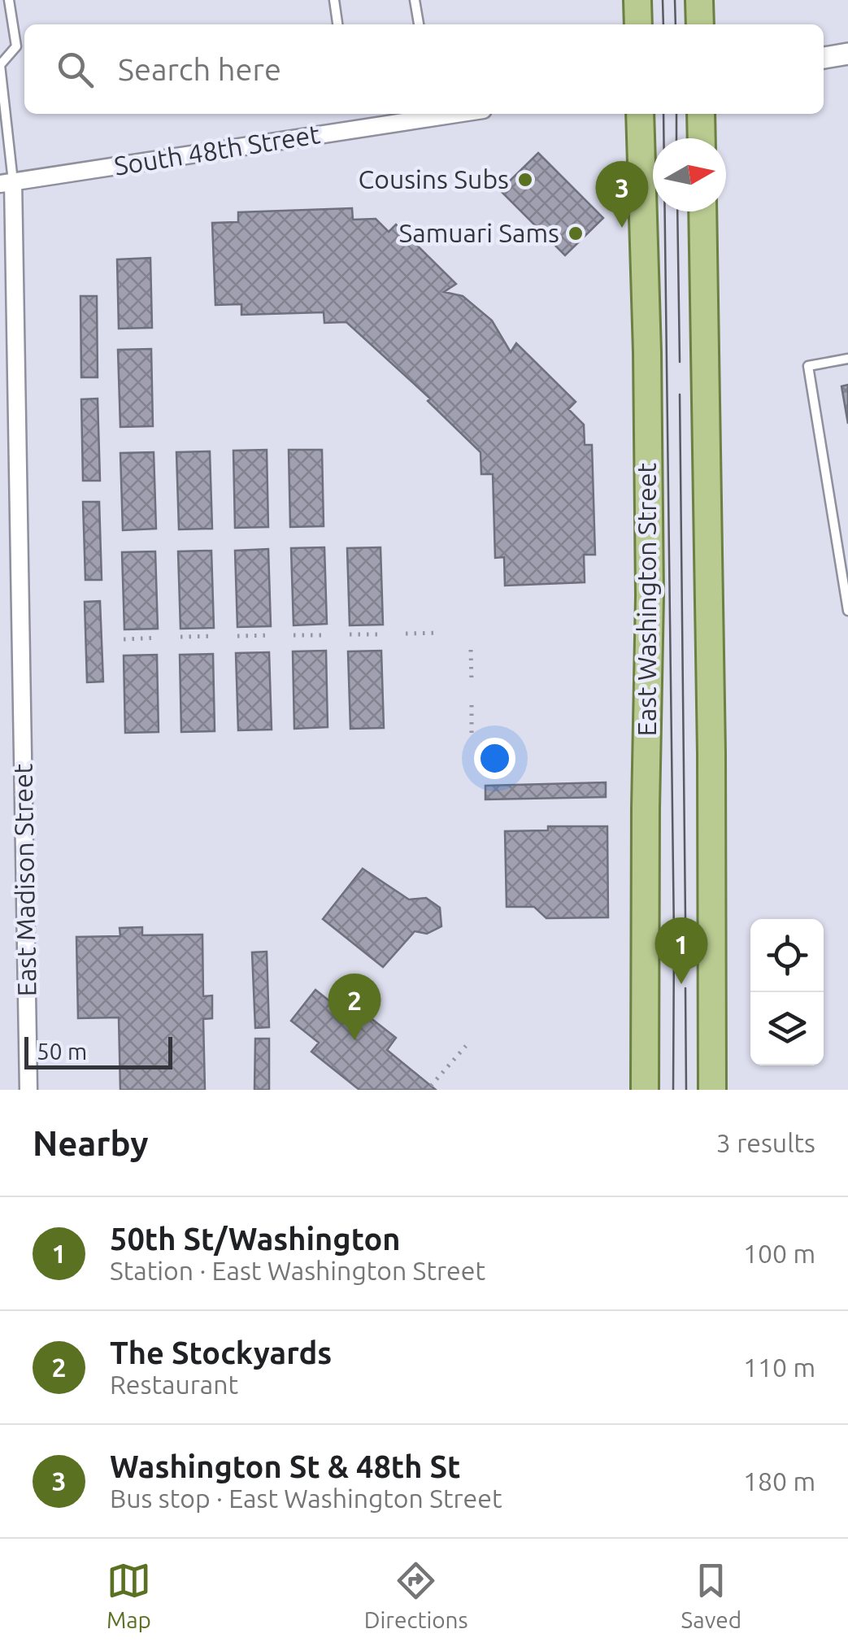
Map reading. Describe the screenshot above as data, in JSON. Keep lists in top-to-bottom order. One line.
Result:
{"streets":{"main road":["East Washington Street"],"street":["South 48th Street","East Madison Street"]},"crossings":[["South 48th Street","East Madison Street"]],"places":["Cousins Subs","Samuari Sams"],"scale_bar":"50 m","north":"right","page":{"search":"Search here","pins":["3","1","2"],"scale":"50 m","heading":["Nearby","3 results"],"list":[{"mark":"1","name":"50th St/Washington","note":"Station · East Washington Street","value":"100 m"},{"mark":"2","name":"The Stockyards","note":"Restaurant","value":"110 m"},{"mark":"3","name":"Washington St & 48th St","note":"Bus stop · East Washington Street","value":"180 m"}],"nav":["Map","Directions","Saved"]}}
